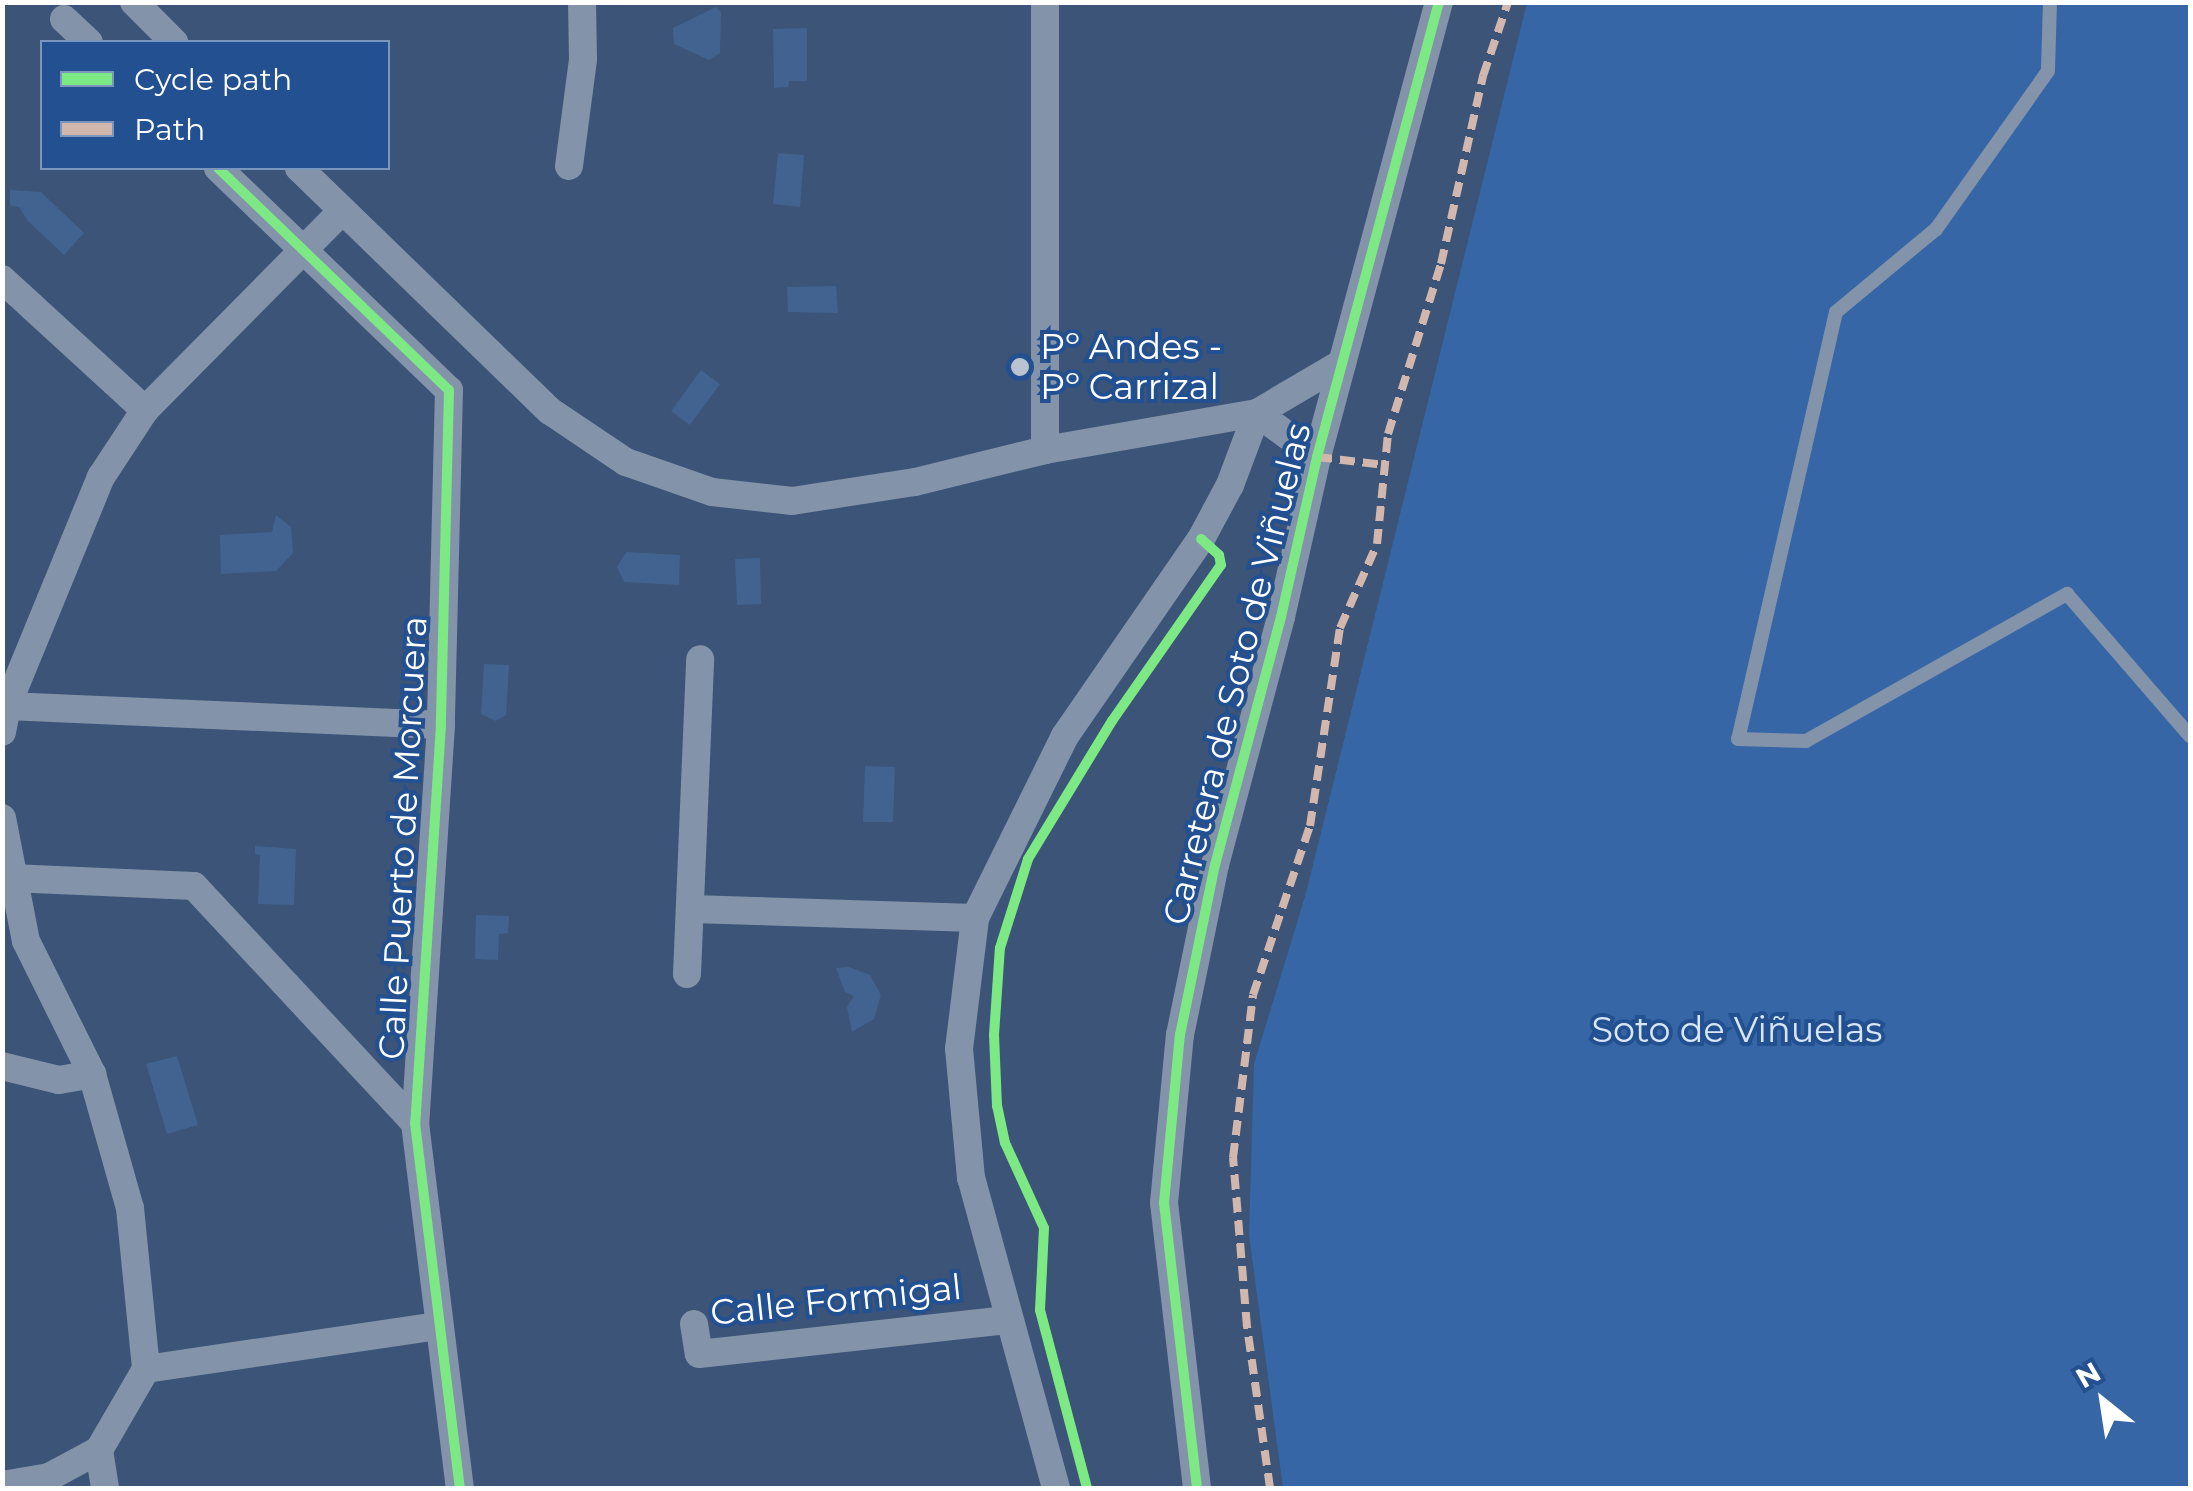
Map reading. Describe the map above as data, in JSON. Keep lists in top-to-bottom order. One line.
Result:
{"streets":{"street":["Carretera de Soto de Viñuelas","Calle Puerto de Morcuera","Calle Formigal"]},"parks":["Soto de Viñuelas"],"places":["Pº Andes - Pº Carrizal"],"legend":["Cycle path","Path"],"north":"top left"}
